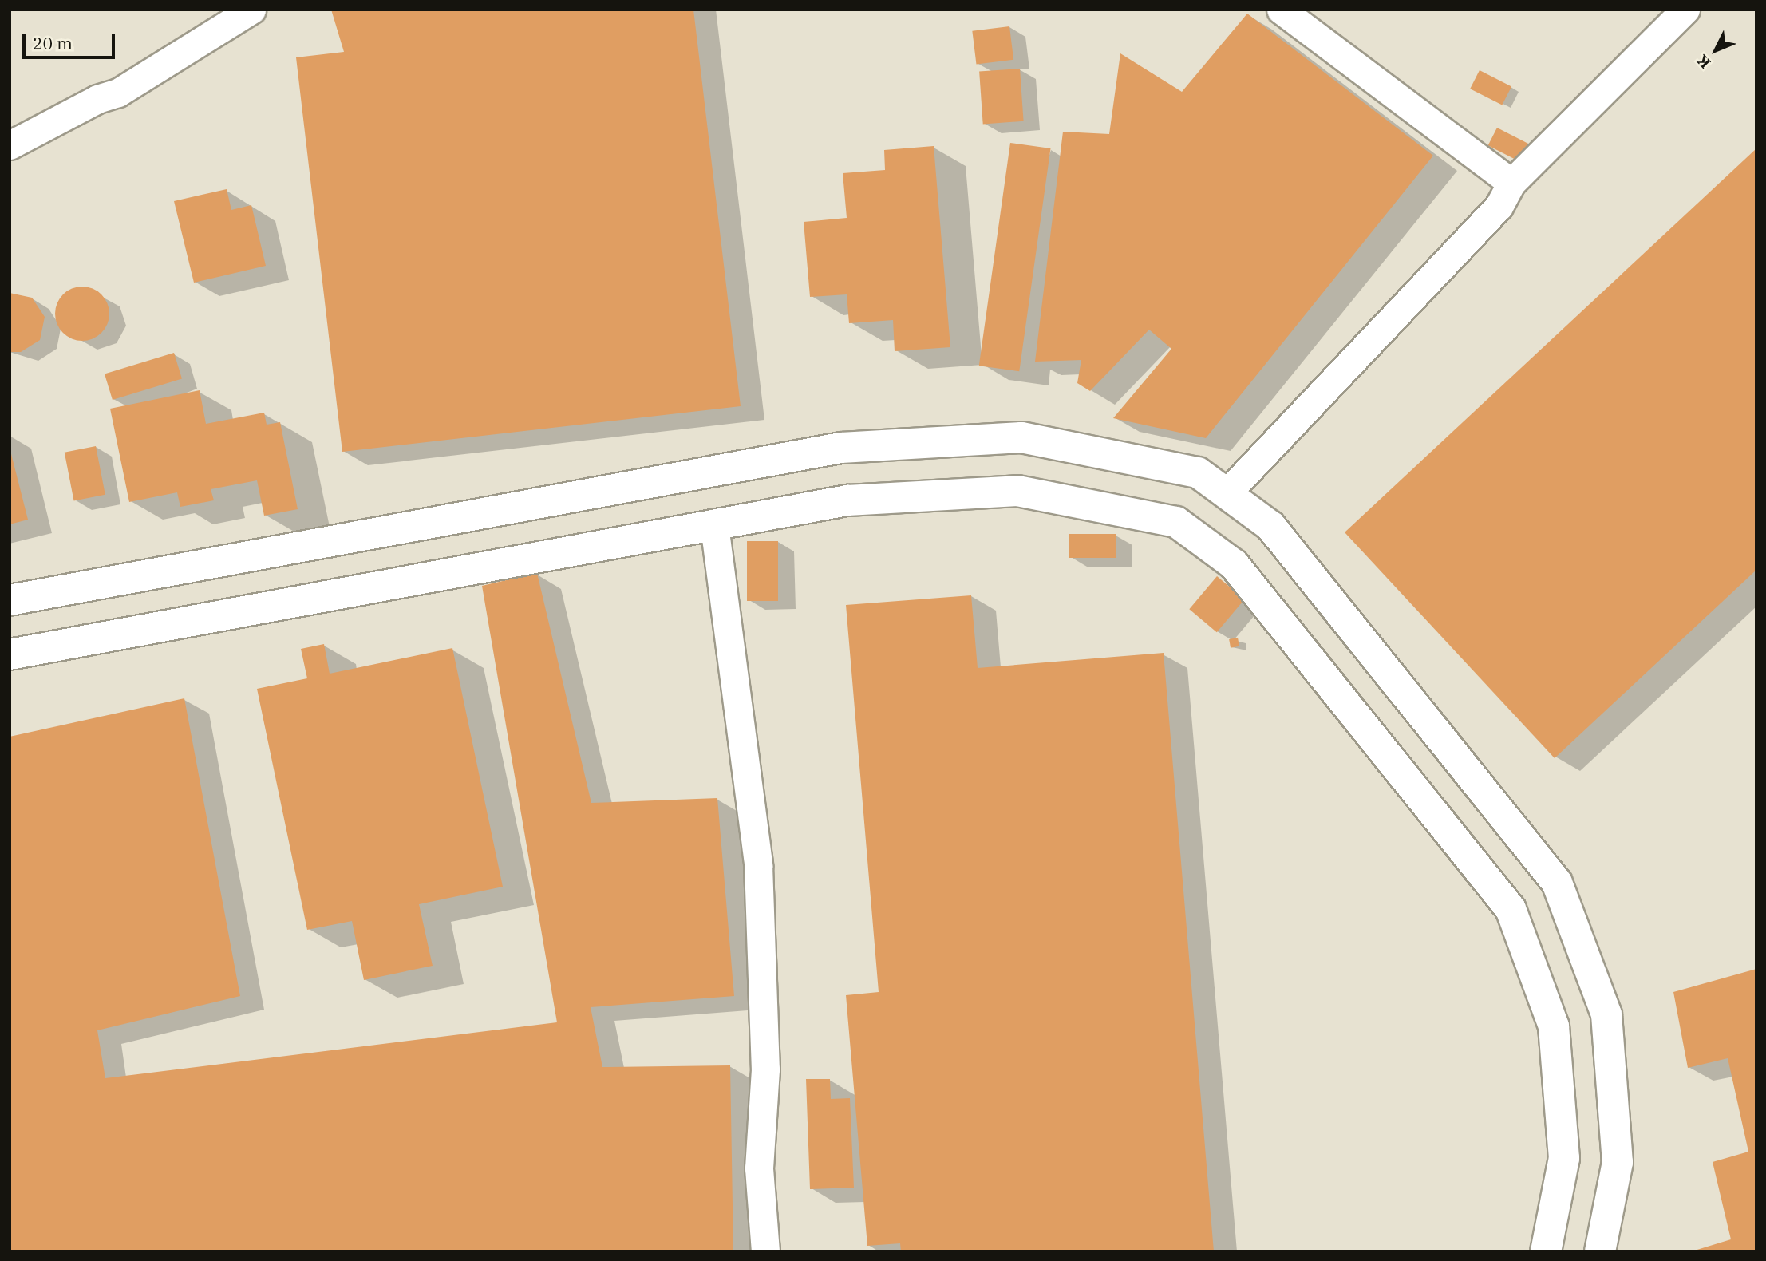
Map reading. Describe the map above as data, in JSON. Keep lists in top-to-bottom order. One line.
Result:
{"scale_bar":"20 m","north":"bottom left"}
